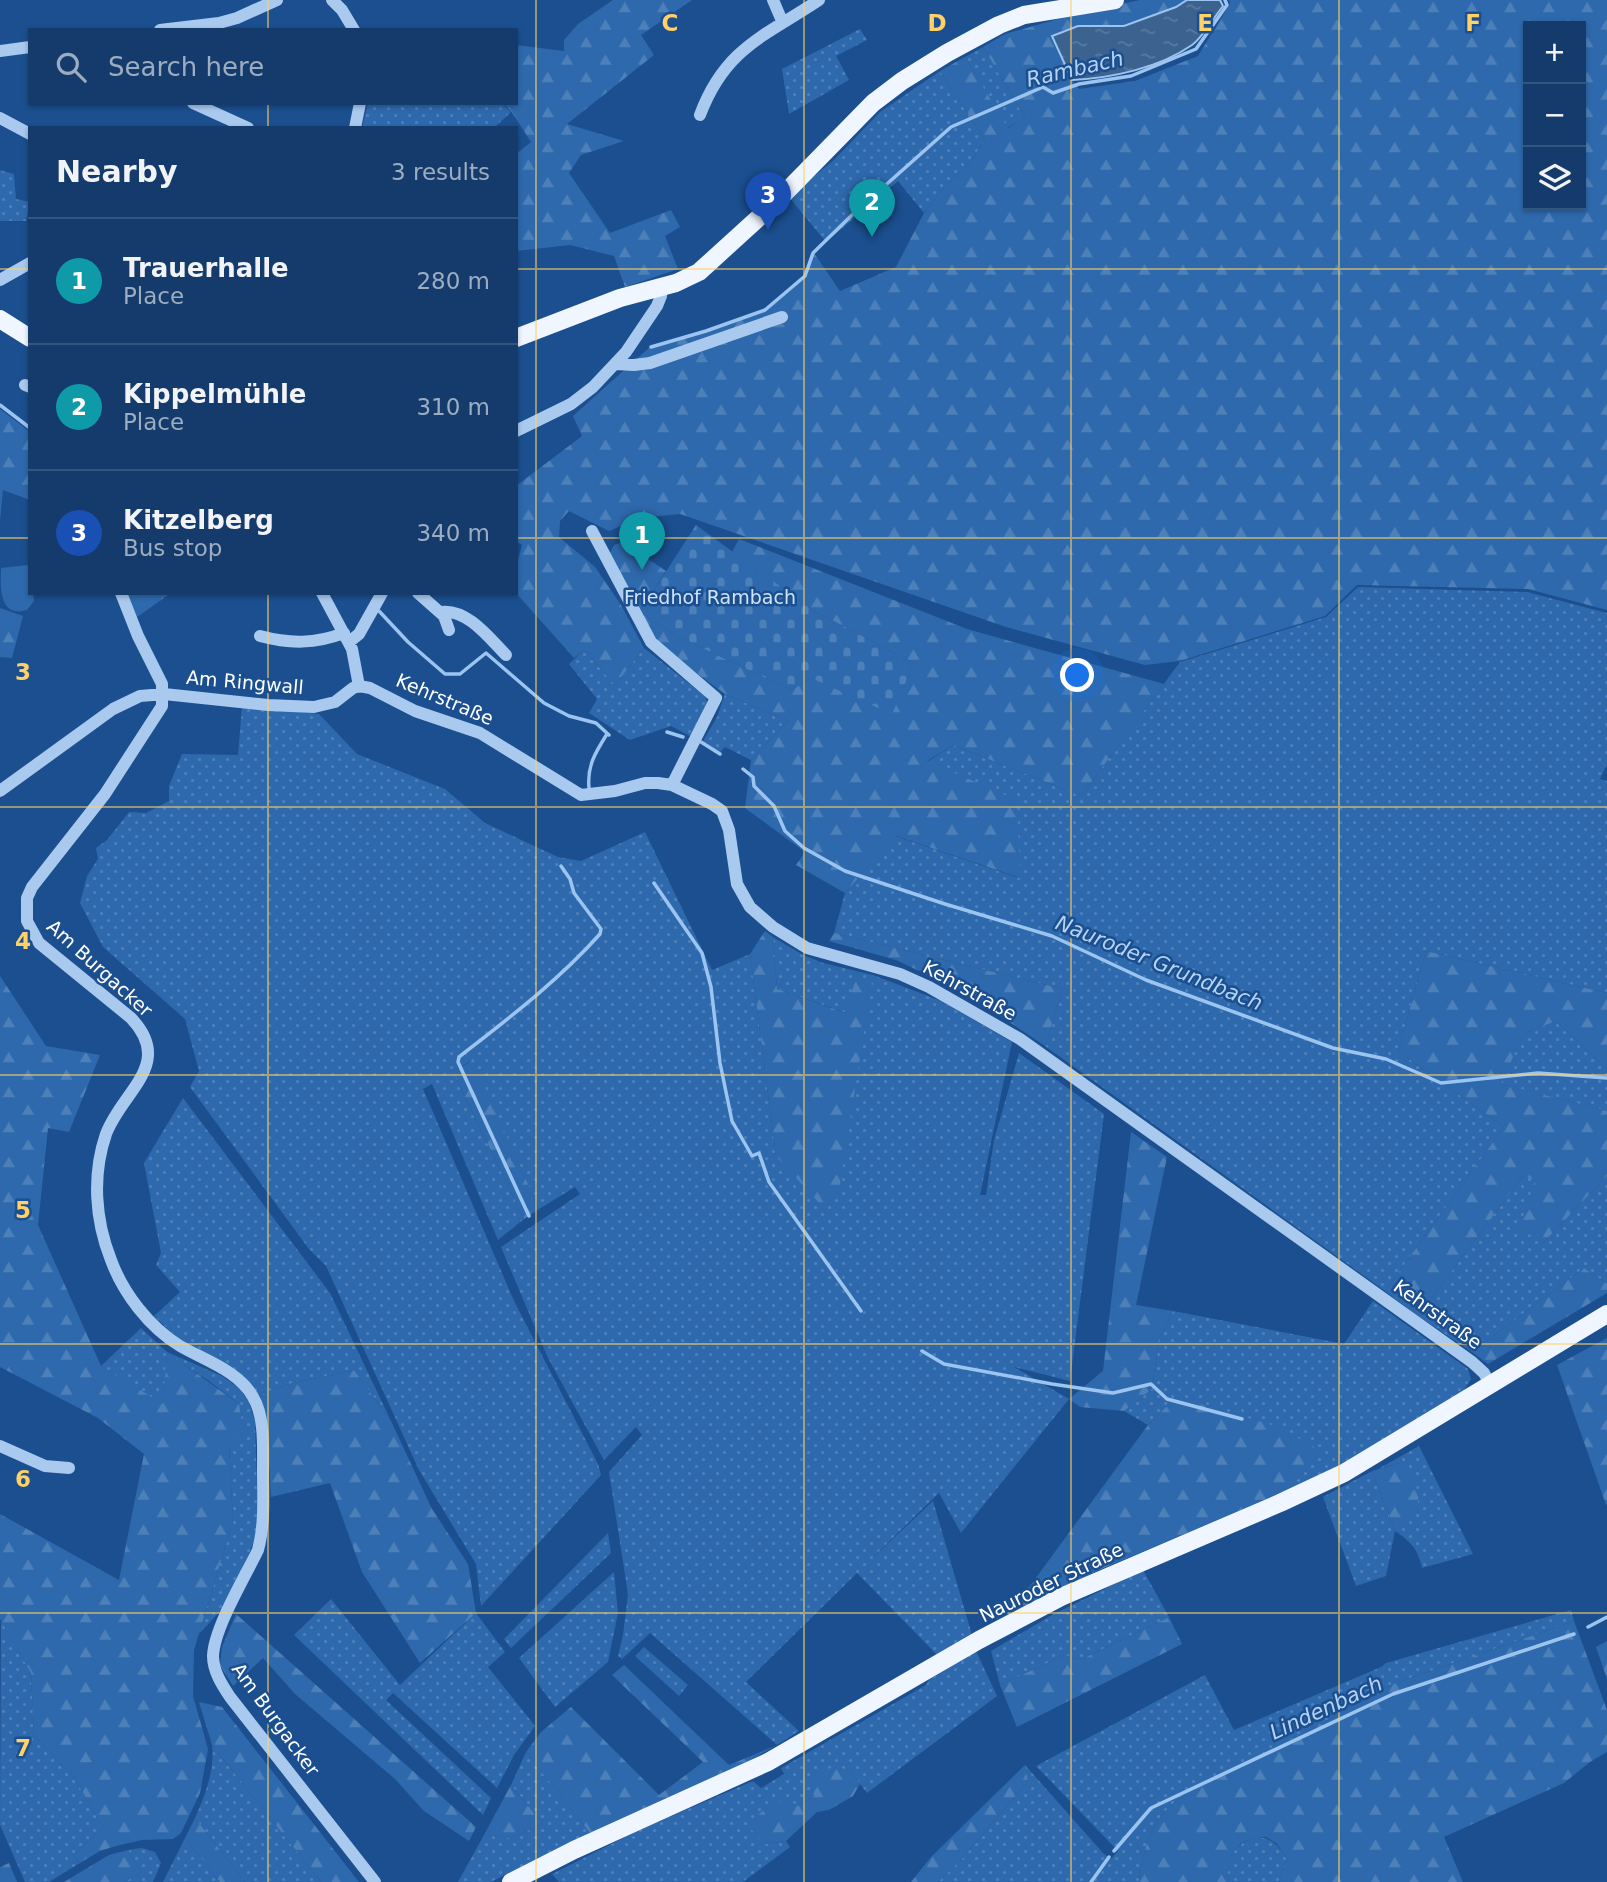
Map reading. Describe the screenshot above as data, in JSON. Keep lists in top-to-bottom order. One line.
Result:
{"streets":{"main road":["Nauroder Straße"],"street":["Am Ringwall","Kehrstraße","Am Burgacker"]},"crossings":[["Am Ringwall","Kehrstraße"],["Am Ringwall","Am Burgacker"],["Kehrstraße","Nauroder Straße"]],"water":["Rambach","Nauroder Grundbach","Lindenbach"],"parks":["Friedhof Rambach"],"page":{"map_buttons":["+","−"],"search":"Search here","heading":["Nearby","3 results"],"pins":["3","2","1"],"list":[{"mark":"1","name":"Trauerhalle","note":"Place","value":"280 m"},{"mark":"2","name":"Kippelmühle","note":"Place","value":"310 m"},{"mark":"3","name":"Kitzelberg","note":"Bus stop","value":"340 m"}]},"grid":{"columns":["C","D","E","F"],"rows":["3","4","5","6","7"]}}
